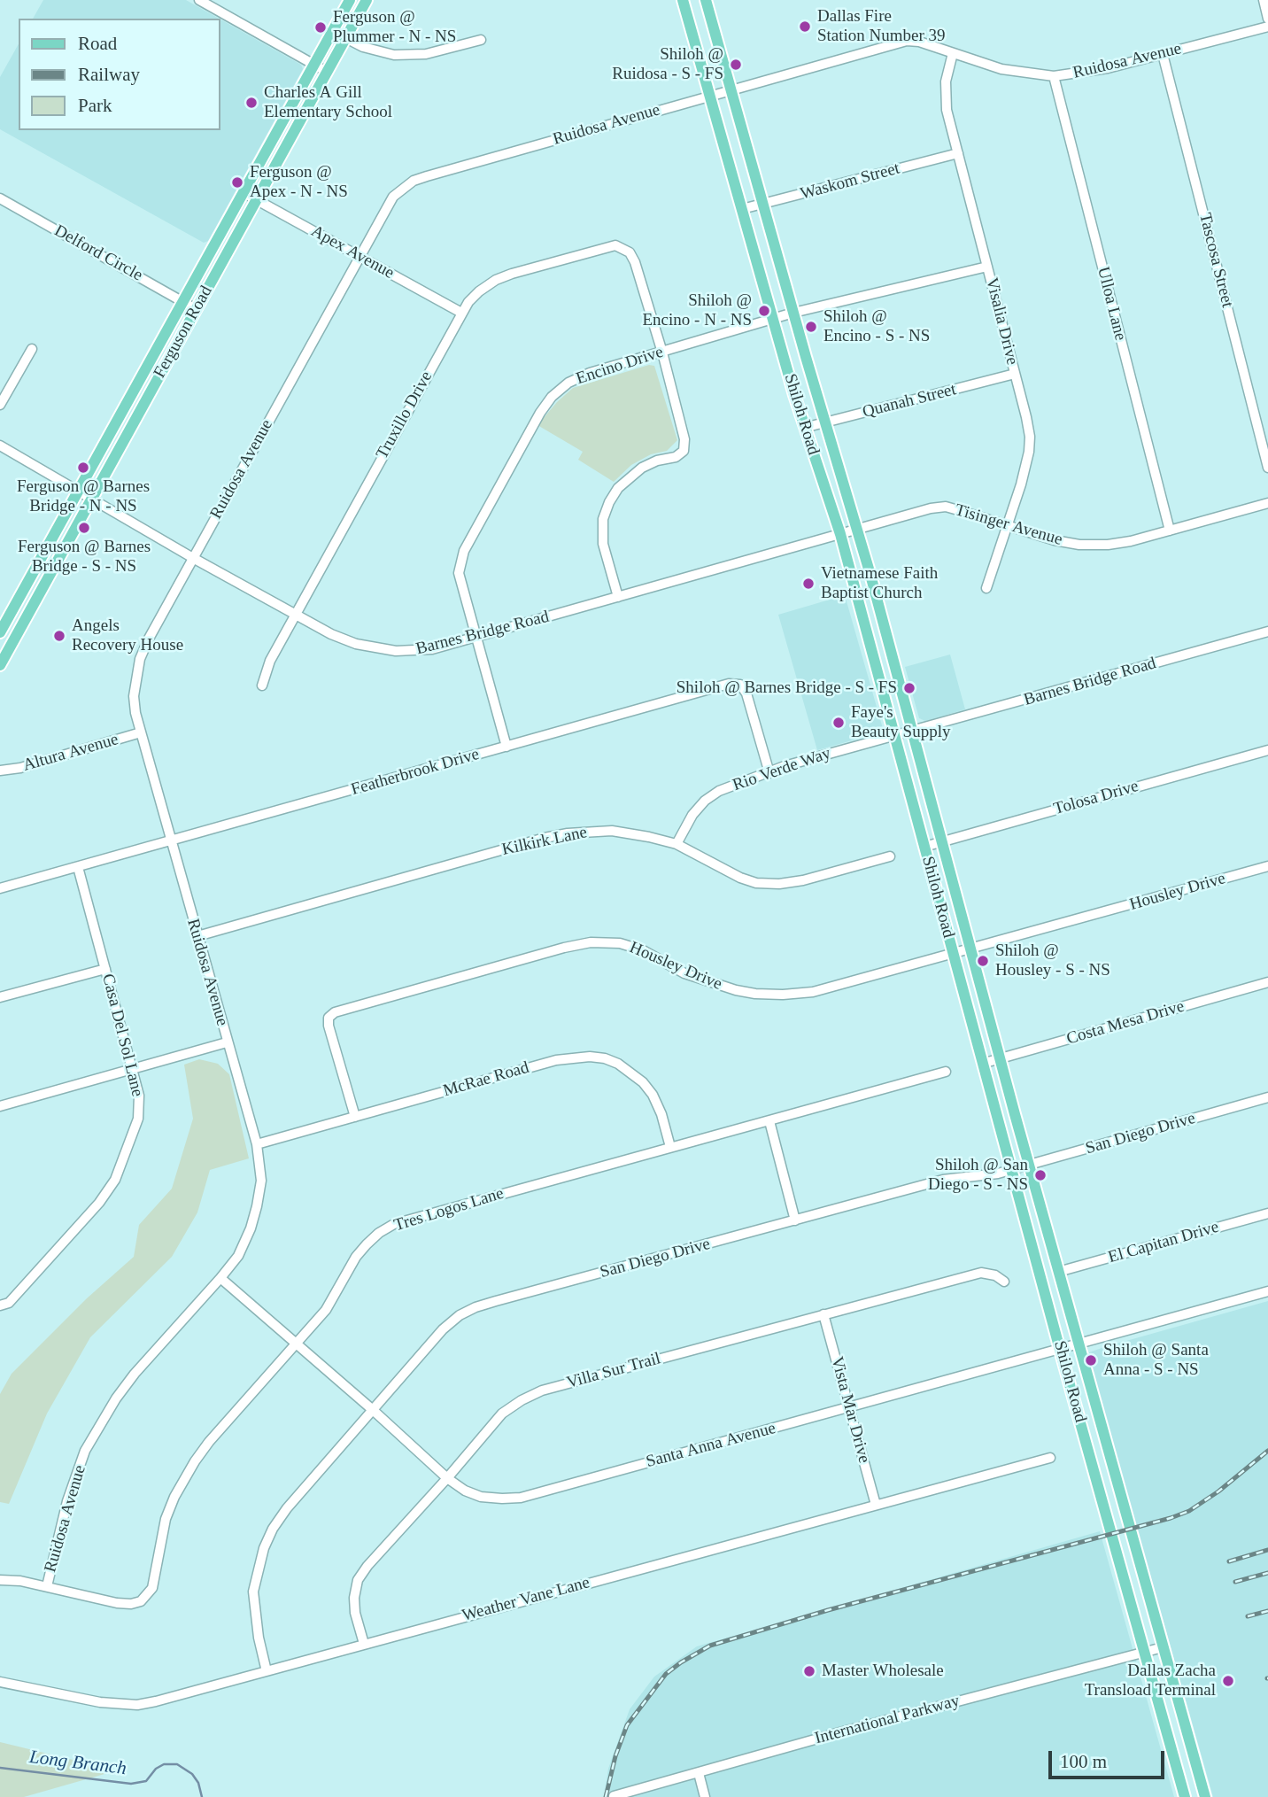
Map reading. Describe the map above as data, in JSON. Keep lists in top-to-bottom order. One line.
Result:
{"streets":{"main road":["Ferguson Road","Shiloh Road"],"street":["Ruidosa Avenue","Waskom Street","Apex Avenue","Delford Circle","Tascosa Street","Ulloa Lane","Visalia Drive","Encino Drive","Quanah Street","Truxillo Drive","Tisinger Avenue","Barnes Bridge Road","Altura Avenue","Rio Verde Way","Featherbrook Drive","Tolosa Drive","Kilkirk Lane","Housley Drive","Costa Mesa Drive","Casa Del Sol Lane","McRae Road","San Diego Drive","Tres Logos Lane","El Capitan Drive","Villa Sur Trail","Vista Mar Drive","Santa Anna Avenue","Weather Vane Lane","International Parkway"]},"crossings":[["Ruidosa Avenue","Apex Avenue"],["Ruidosa Avenue","Tascosa Street"],["Ruidosa Avenue","Ulloa Lane"],["Ruidosa Avenue","Visalia Drive"],["Ruidosa Avenue","Shiloh Road"],["Ruidosa Avenue","Barnes Bridge Road"],["Ruidosa Avenue","Altura Avenue"],["Ruidosa Avenue","Featherbrook Drive"],["Ruidosa Avenue","Kilkirk Lane"],["Ruidosa Avenue","McRae Road"],["Ruidosa Avenue","Tres Logos Lane"],["Ruidosa Avenue","Santa Anna Avenue"],["Waskom Street","Visalia Drive"],["Waskom Street","Shiloh Road"],["Apex Avenue","Ferguson Road"],["Apex Avenue","Truxillo Drive"],["Delford Circle","Ferguson Road"],["Ulloa Lane","Tisinger Avenue"],["Visalia Drive","Encino Drive"],["Visalia Drive","Quanah Street"],["Visalia Drive","Tisinger Avenue"],["Ferguson Road","Barnes Bridge Road"],["Encino Drive","Shiloh Road"],["Encino Drive","Truxillo Drive"],["Encino Drive","Barnes Bridge Road"],["Encino Drive","Featherbrook Drive"],["Quanah Street","Shiloh Road"],["Shiloh Road","Tisinger Avenue"],["Shiloh Road","Barnes Bridge Road"],["Shiloh Road","Rio Verde Way"],["Shiloh Road","Tolosa Drive"],["Shiloh Road","Housley Drive"],["Shiloh Road","Costa Mesa Drive"],["Shiloh Road","San Diego Drive"],["Shiloh Road","El Capitan Drive"],["Shiloh Road","Santa Anna Avenue"],["Shiloh Road","International Parkway"],["Truxillo Drive","Barnes Bridge Road"],["Tisinger Avenue","Barnes Bridge Road"],["Barnes Bridge Road","Rio Verde Way"],["Rio Verde Way","Featherbrook Drive"],["Rio Verde Way","Kilkirk Lane"],["Featherbrook Drive","Casa Del Sol Lane"],["Housley Drive","McRae Road"],["McRae Road","Tres Logos Lane"],["San Diego Drive","Santa Anna Avenue"],["San Diego Drive","Weather Vane Lane"],["Tres Logos Lane","Santa Anna Avenue"],["Villa Sur Trail","Vista Mar Drive"],["Villa Sur Trail","Santa Anna Avenue"],["Villa Sur Trail","Weather Vane Lane"],["Vista Mar Drive","Santa Anna Avenue"],["Vista Mar Drive","Weather Vane Lane"]],"water":["Long Branch"],"places":["Dallas Fire Station Number 39","Ferguson @ Plummer - N - NS","Shiloh @ Ruidosa - S - FS","Charles A Gill Elementary School","Ferguson @ Apex - N - NS","Shiloh @ Encino - N - NS","Shiloh @ Encino - S - NS","Ferguson @ Barnes Bridge - N - NS","Ferguson @ Barnes Bridge - S - NS","Vietnamese Faith Baptist Church","Angels Recovery House","Shiloh @ Barnes Bridge - S - FS","Faye's Beauty Supply","Shiloh @ Housley - S - NS","Shiloh @ San Diego - S - NS","Shiloh @ Santa Anna - S - NS","Master Wholesale","Dallas Zacha Transload Terminal"],"legend":["Road","Railway","Park"],"scale_bar":"100 m"}
